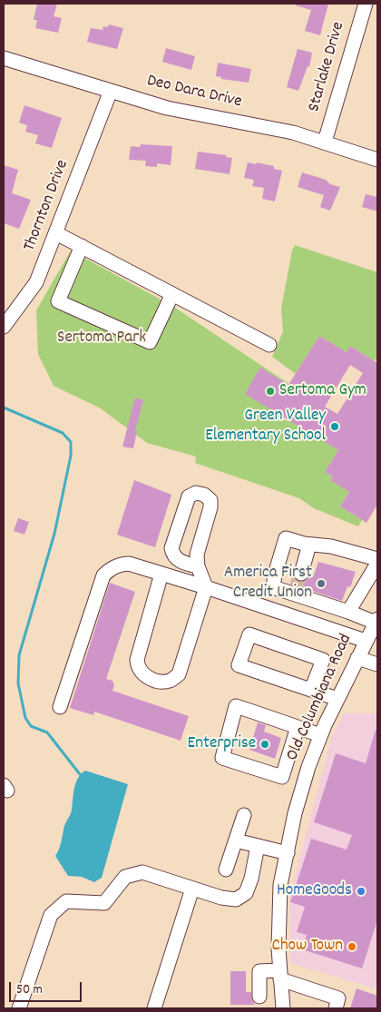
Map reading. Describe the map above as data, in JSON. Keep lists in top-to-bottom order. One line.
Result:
{"streets":{"street":["Starlake Drive","Deo Dara Drive","Thornton Drive","Old Columbiana Road"]},"crossings":[["Starlake Drive","Deo Dara Drive"],["Deo Dara Drive","Thornton Drive"]],"parks":["Sertoma Park"],"places":["Sertoma Gym","Green Valley Elementary School","America First Credit Union","Enterprise","HomeGoods","Chow Town"],"scale_bar":"50 m"}
